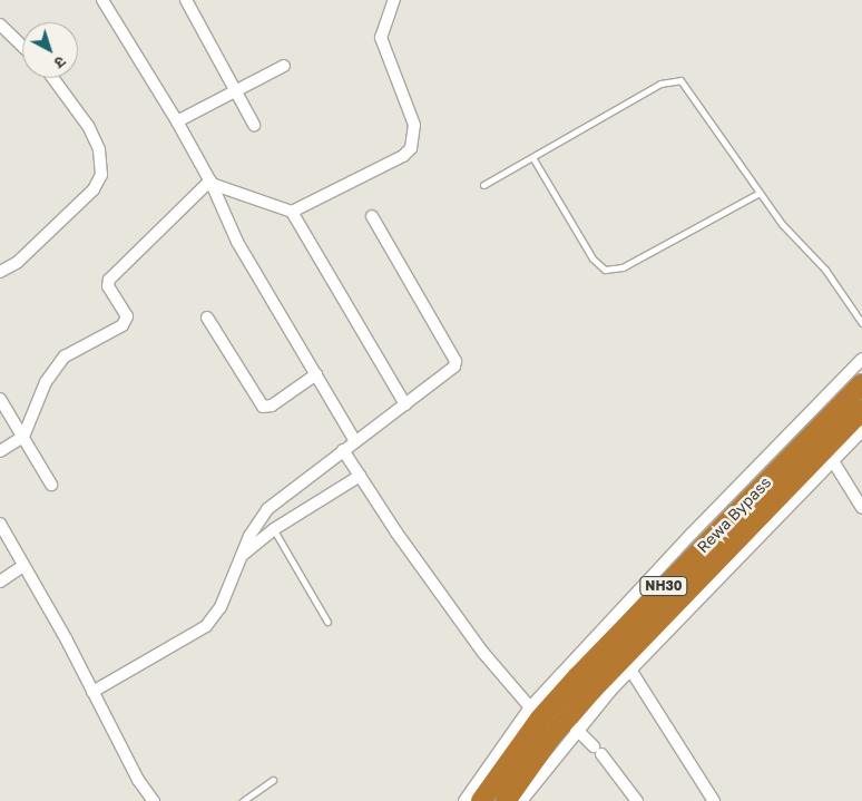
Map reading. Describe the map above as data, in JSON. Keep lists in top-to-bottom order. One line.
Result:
{"streets":{"highway":["Rewa Bypass","NH30"]},"north":"bottom right"}
